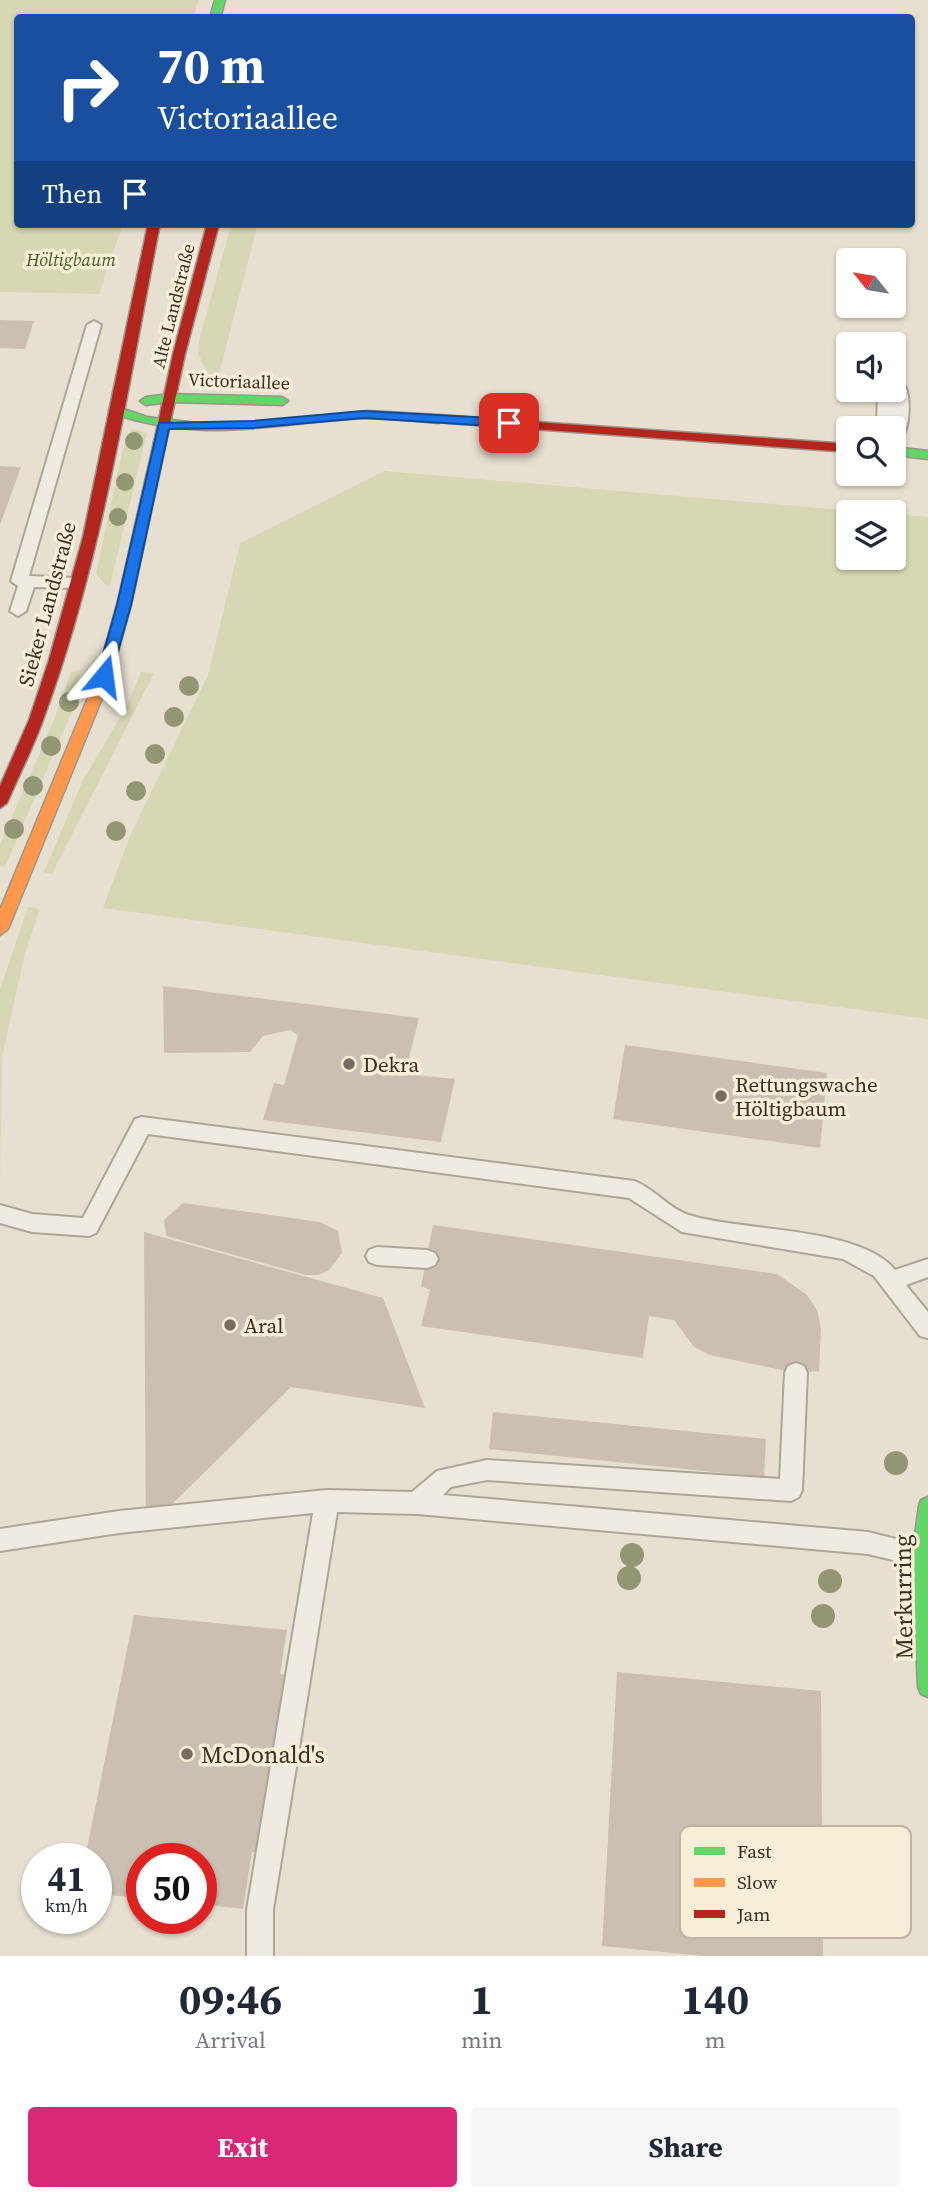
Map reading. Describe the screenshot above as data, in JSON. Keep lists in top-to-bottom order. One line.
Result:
{"streets":{"main road":["Alte Landstraße","Victoriaallee","Sieker Landstraße","Merkurring"]},"crossings":[["Alte Landstraße","Victoriaallee"],["Alte Landstraße","Sieker Landstraße"],["Victoriaallee","Sieker Landstraße"]],"parks":["Höltigbaum"],"places":["Dekra","Rettungswache Höltigbaum","Aral","McDonald's"],"legend":["Fast","Slow","Jam"],"north":"top left","page":{"turn":["70 m","Victoriaallee"],"then":"Then","speed":"41 km/h","limit":"50","eta":["09:46","Arrival","1","min","140","m"],"buttons":["Exit","Share"]}}
